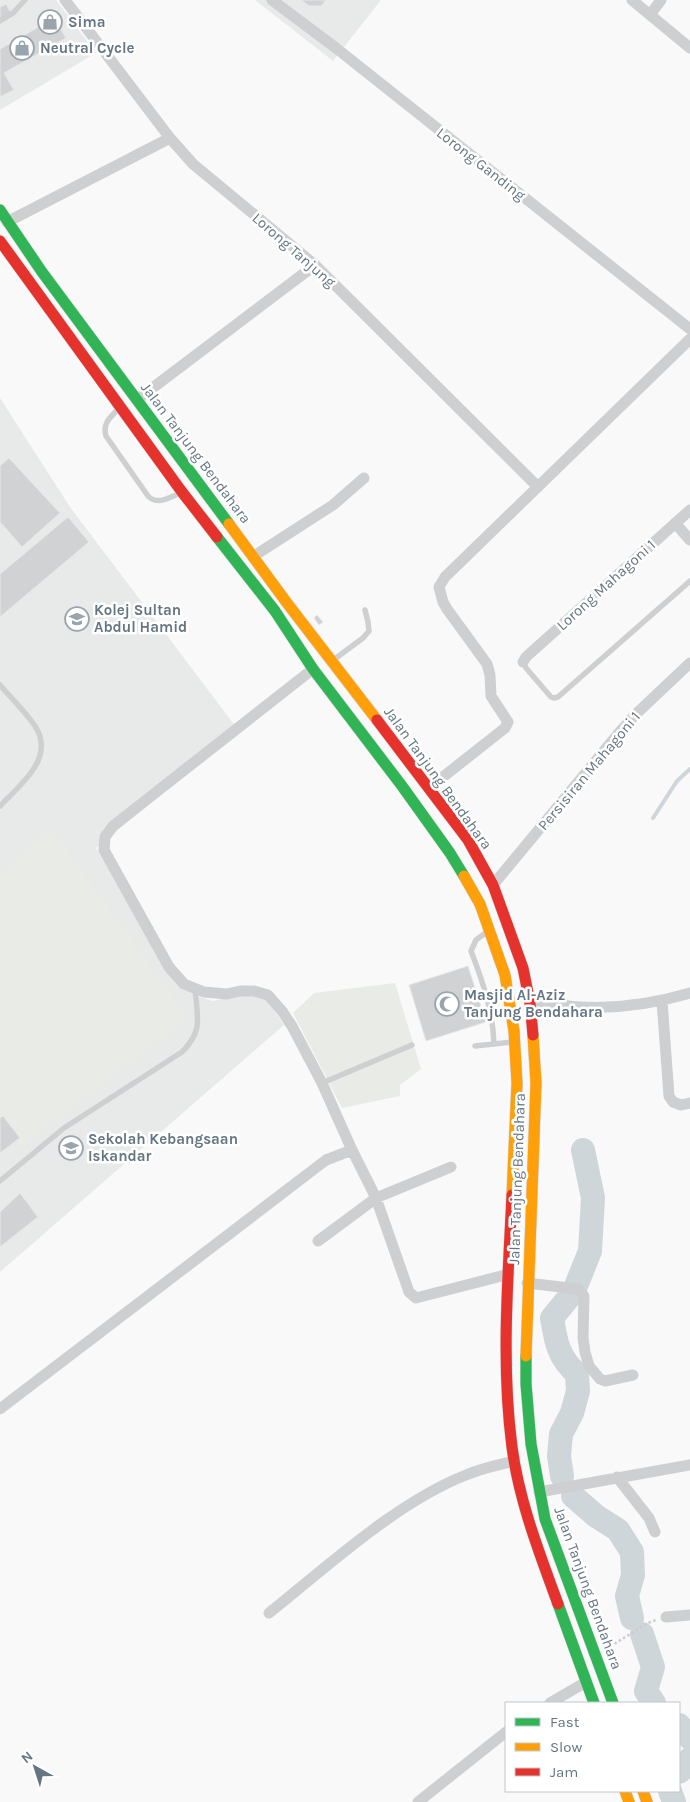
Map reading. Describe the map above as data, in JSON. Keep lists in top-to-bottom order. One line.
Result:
{"streets":{"main road":["Jalan Tanjung Bendahara"],"street":["Lorong Ganding","Lorong Tanjung","Lorong Mahagoni 1","Persisiran Mahagoni 1"]},"crossings":[["Jalan Tanjung Bendahara","Persisiran Mahagoni 1"]],"places":{"shop":["Sima","Neutral Cycle"],"school or university":["Kolej Sultan Abdul Hamid","Sekolah Kebangsaan Iskandar"],"mosque":["Masjid Al-Aziz Tanjung Bendahara"]},"legend":["Fast","Slow","Jam"],"north":"top left"}
